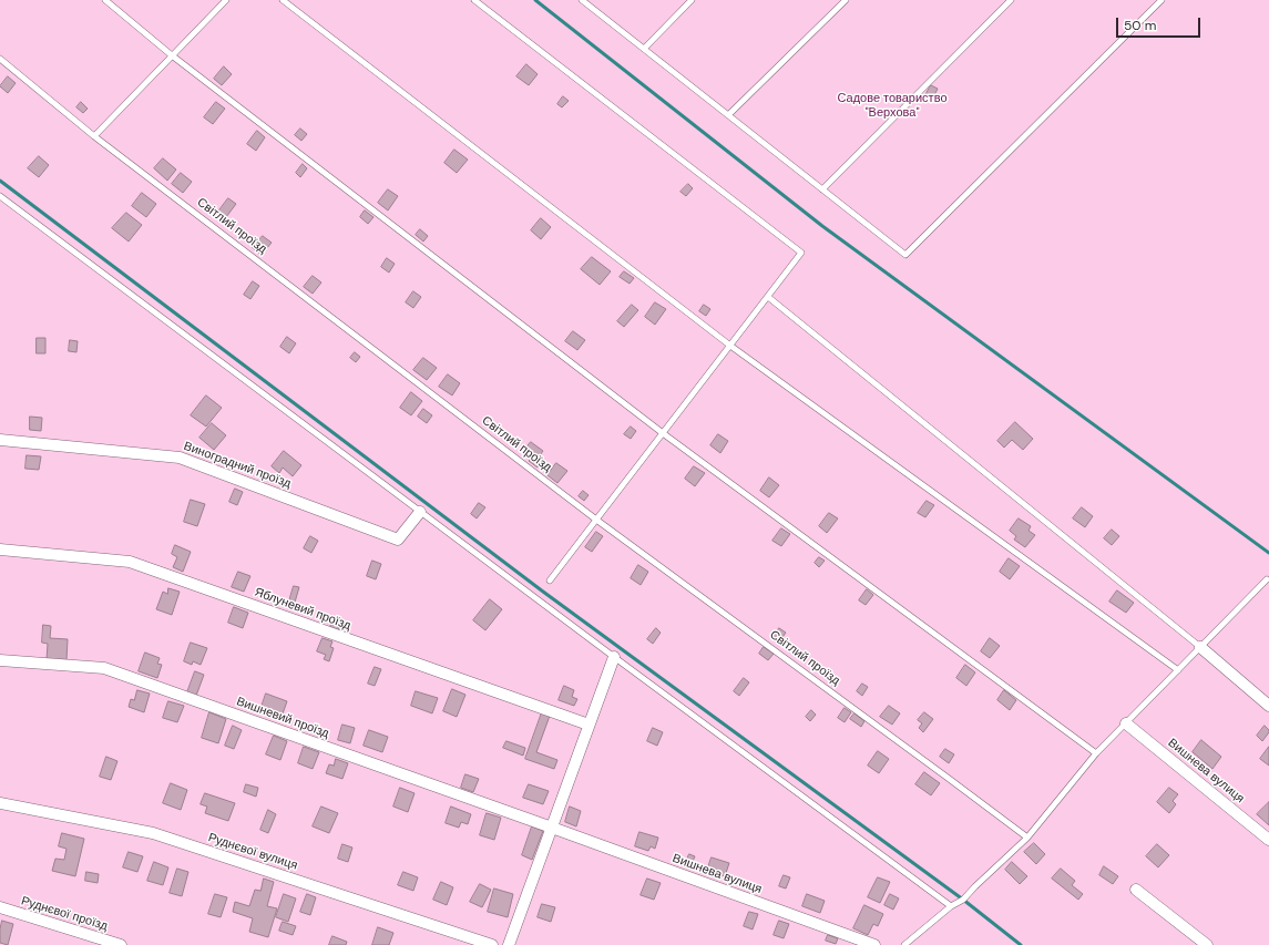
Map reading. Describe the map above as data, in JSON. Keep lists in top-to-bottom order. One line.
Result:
{"streets":{"street":["Виноградний проїзд","Яблуневий проїзд","Вишневий проїзд","Вишнева вулиця","Руднєвої вулиця","Руднєвої проїзд"],"lane":["Світлий проїзд"]},"crossings":[["Вишневий проїзд","Вишнева вулиця"]],"parks":["Садове товариство \"Верхова\""],"scale_bar":"50 m"}
